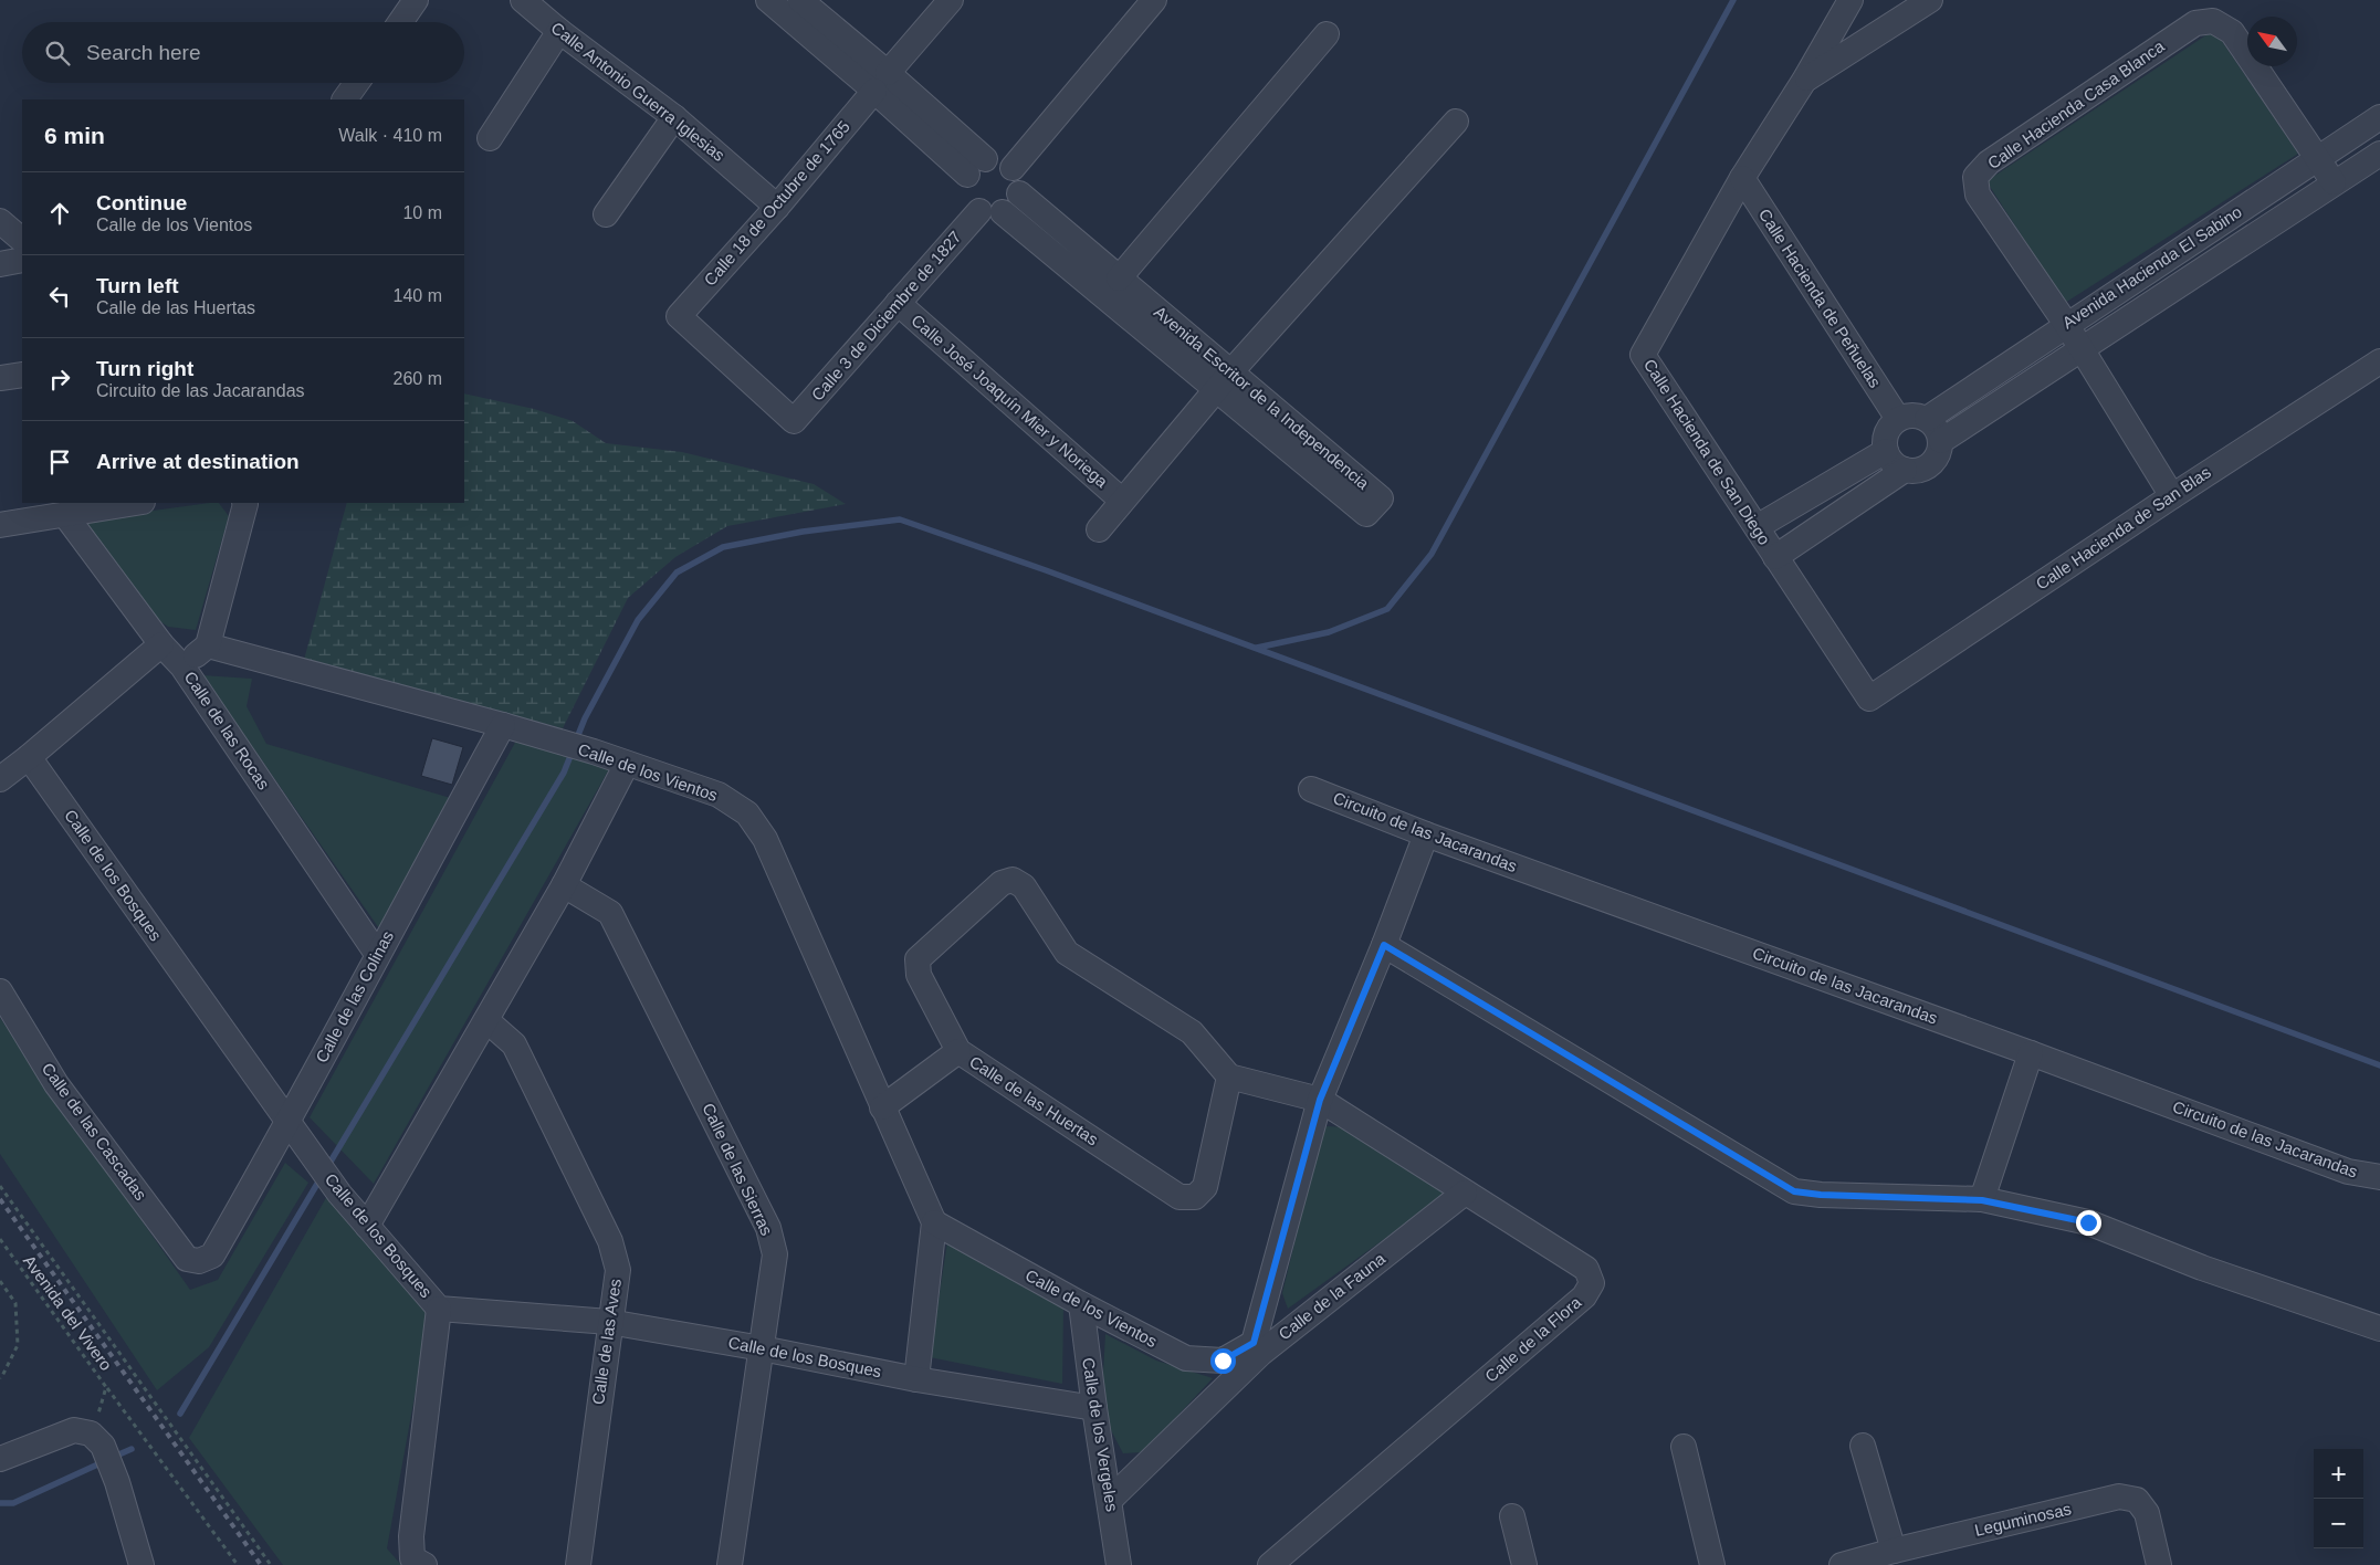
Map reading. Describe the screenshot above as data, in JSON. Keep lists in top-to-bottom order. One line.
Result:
{"streets":{"street":["Calle Antonio Guerra Iglesias","Calle Hacienda Casa Blanca","Calle 18 de Octubre de 1765","Avenida Hacienda El Sabino","Calle Hacienda de Peñuelas","Calle 3 de Diciembre de 1827","Avenida Escritor de la Independencia","Calle José Joaquín Mier y Noriega","Calle Hacienda de San Diego","Calle Hacienda de San Blas","Calle de las Rocas","Calle de los Vientos","Circuito de las Jacarandas","Calle de los Bosques","Calle de las Colinas","Calle de las Huertas","Calle de las Cascadas","Calle de las Sierras","Calle de la Fauna","Calle de la Flora","Calle de las Aves","Calle de los Vergeles","Leguminosas"],"path":["Avenida del Vivero"]},"crossings":[["Calle Antonio Guerra Iglesias","Calle 18 de Octubre de 1765"],["Calle Hacienda Casa Blanca","Avenida Hacienda El Sabino"],["Calle Hacienda Casa Blanca","Calle Hacienda de San Blas"],["Calle 18 de Octubre de 1765","Calle 3 de Diciembre de 1827"],["Avenida Hacienda El Sabino","Calle Hacienda de Peñuelas"],["Calle Hacienda de Peñuelas","Calle Hacienda de San Diego"],["Calle 3 de Diciembre de 1827","Avenida Escritor de la Independencia"],["Calle 3 de Diciembre de 1827","Calle José Joaquín Mier y Noriega"],["Calle Hacienda de San Diego","Calle Hacienda de San Blas"],["Calle de las Rocas","Calle de las Colinas"],["Calle de los Vientos","Calle de las Colinas"],["Calle de los Vientos","Calle de la Fauna"],["Calle de los Vientos","Calle de los Vergeles"],["Calle de los Bosques","Calle de las Colinas"],["Calle de los Bosques","Calle de las Sierras"],["Calle de los Bosques","Calle de las Aves"],["Calle de los Bosques","Calle de los Vergeles"],["Calle de las Colinas","Calle de las Cascadas"],["Calle de la Fauna","Calle de la Flora"],["Calle de la Fauna","Calle de los Vergeles"]],"north":"top left","page":{"search":"Search here","heading":["6 min","Walk · 410 m"],"list":[["Continue","Calle de los Vientos","10 m"],["Turn left","Calle de las Huertas","140 m"],["Turn right","Circuito de las Jacarandas","260 m"],"Arrive at destination"],"map_buttons":["+","−"]}}
